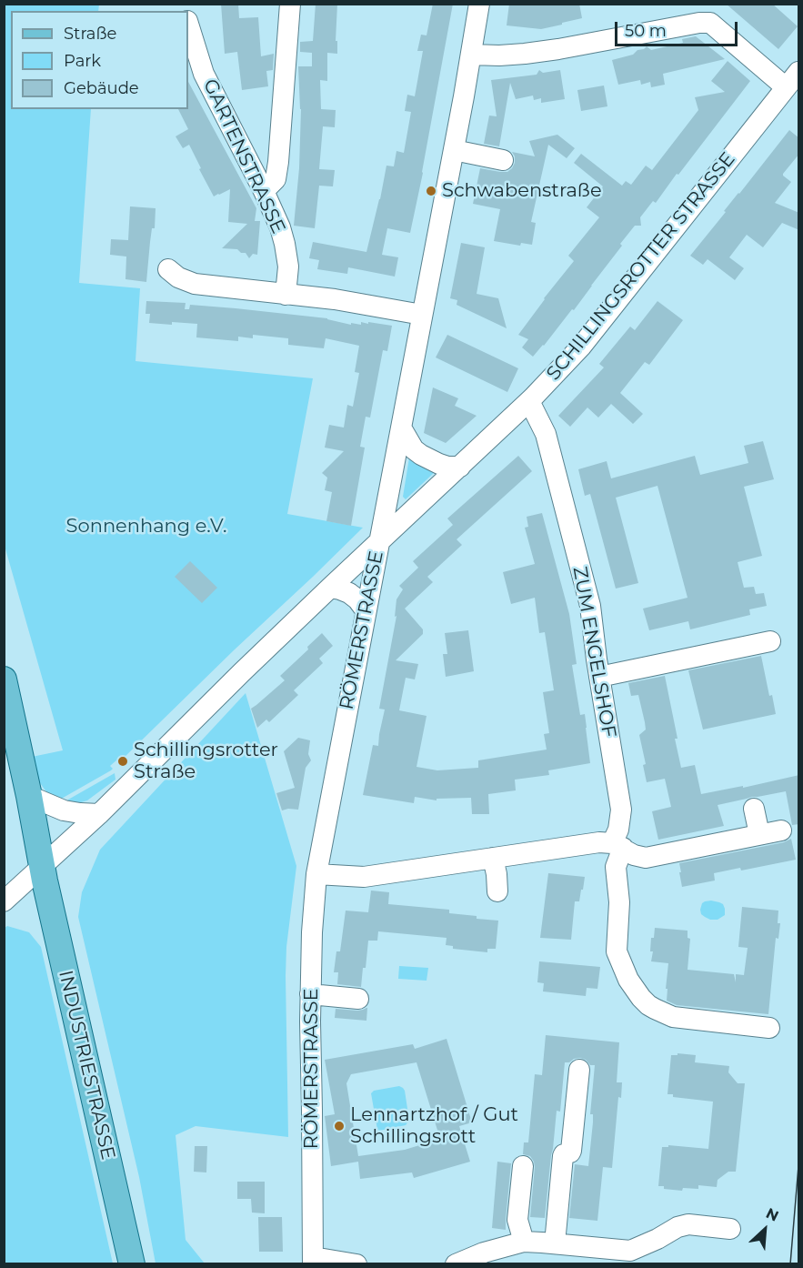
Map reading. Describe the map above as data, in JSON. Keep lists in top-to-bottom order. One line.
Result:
{"streets":{"main road":["INDUSTRIESTRASSE"],"street":["GARTENSTRASSE","SCHILLINGSROTTER STRASSE","RÖMERSTRASSE","ZUM ENGELSHOF"]},"crossings":[["SCHILLINGSROTTER STRASSE","RÖMERSTRASSE"],["SCHILLINGSROTTER STRASSE","ZUM ENGELSHOF"],["SCHILLINGSROTTER STRASSE","INDUSTRIESTRASSE"]],"parks":["Sonnenhang e.V."],"places":["Schwabenstraße","Schillingsrotter Straße","Lennartzhof / Gut Schillingsrott"],"legend":["Straße","Park","Gebäude"],"scale_bar":"50 m","north":"top right"}
